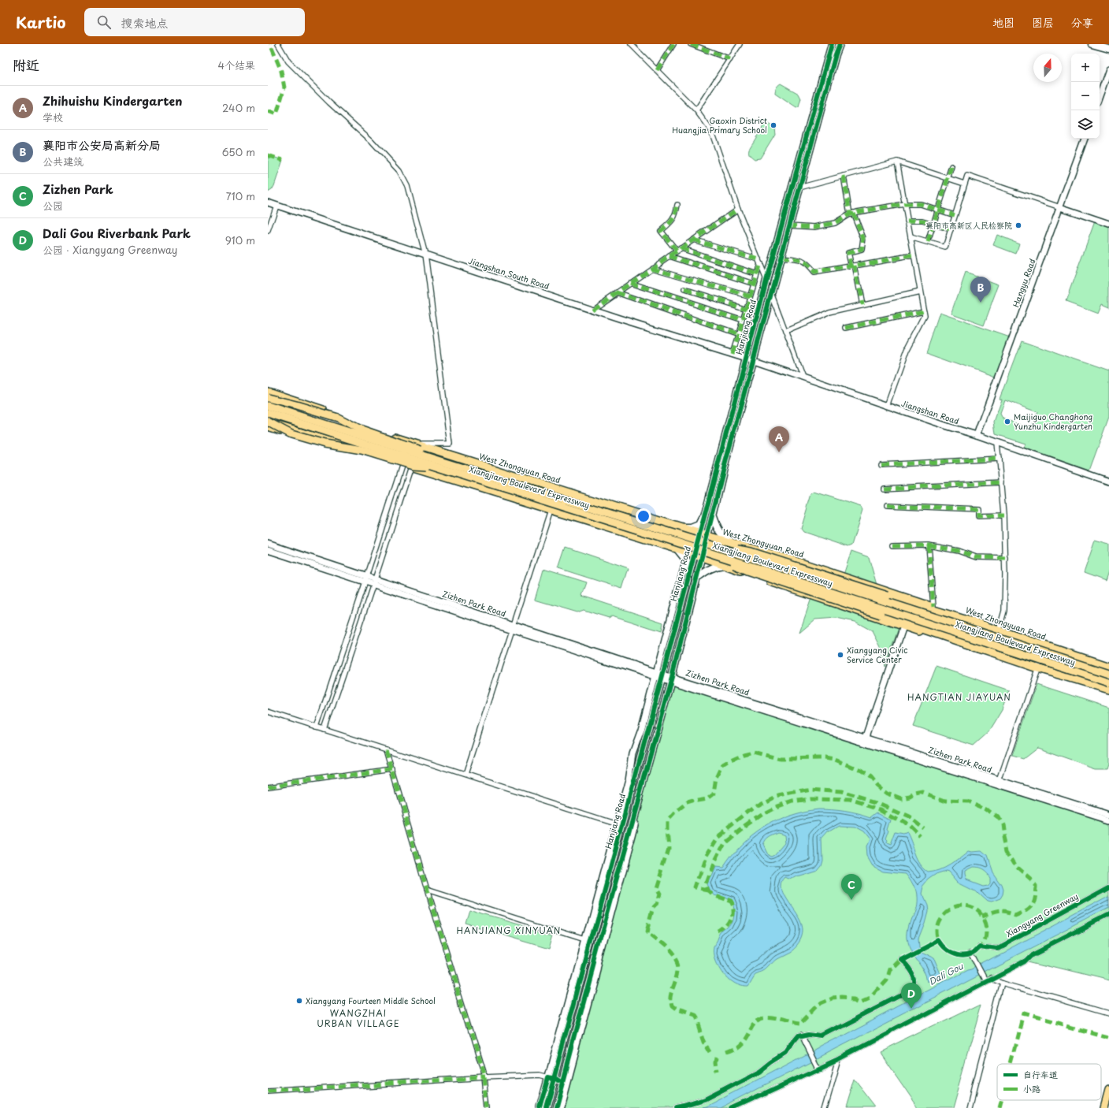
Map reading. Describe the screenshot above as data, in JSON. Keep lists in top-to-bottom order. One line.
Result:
{"streets":{"main road":["Hanjiang Road","West Zhongyuan Road","Xiangjiang Boulevard Expressway"],"street":["Jiangshan South Road","Hangyu Road","Jiangshan Road","Zizhen Park Road","Xiangyang Greenway"]},"crossings":[["Jiangshan South Road","Hanjiang Road"],["Jiangshan South Road","Jiangshan Road"],["Hangyu Road","Jiangshan Road"],["Hanjiang Road","Jiangshan Road"],["Hanjiang Road","West Zhongyuan Road"],["Hanjiang Road","Zizhen Park Road"]],"districts":["HANGTIAN JIAYUAN","HANJIANG XINYUAN","WANGZHAI URBAN VILLAGE"],"water":["Dali Gou"],"places":["Gaoxin District Huangjia Primary School","襄阳市高新区人民检察院","Maijiguo Changhong Yunzhu Kindergarten","Xiangyang Civic Service Center","Xiangyang Fourteen Middle School"],"legend":["自行车道","小路"],"north":"top","page":{"header":"Kartio","search":"搜索地点","nav":["地图","图层","分享"],"heading":["附近","4个结果"],"map_buttons":["+","−"],"list":[{"mark":"A","name":"Zhihuishu Kindergarten","note":"学校","value":"240 m"},{"mark":"B","name":"襄阳市公安局高新分局","note":"公共建筑","value":"650 m"},{"mark":"C","name":"Zizhen Park","note":"公园","value":"710 m"},{"mark":"D","name":"Dali Gou Riverbank Park","note":"公园 · Xiangyang Greenway","value":"910 m"}],"pins":["B","A","C","D"]}}
